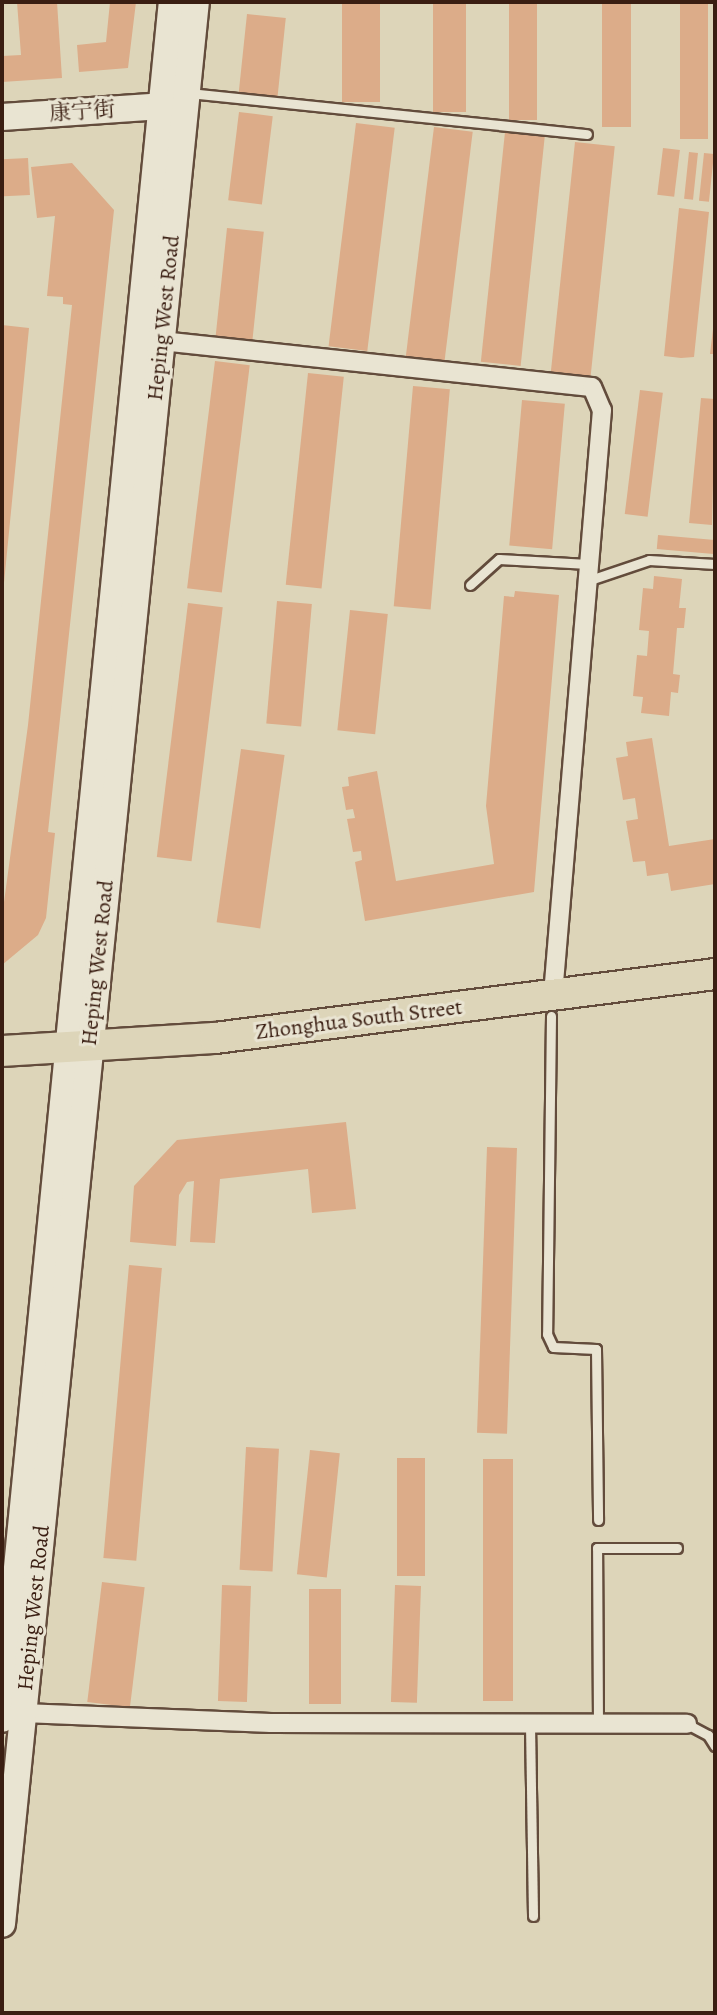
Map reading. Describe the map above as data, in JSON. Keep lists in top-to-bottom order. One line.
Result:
{"streets":{"main road":["康宁街","Heping West Road","Zhonghua South Street"]},"crossings":[["康宁街","Heping West Road"],["Heping West Road","Zhonghua South Street"]]}
